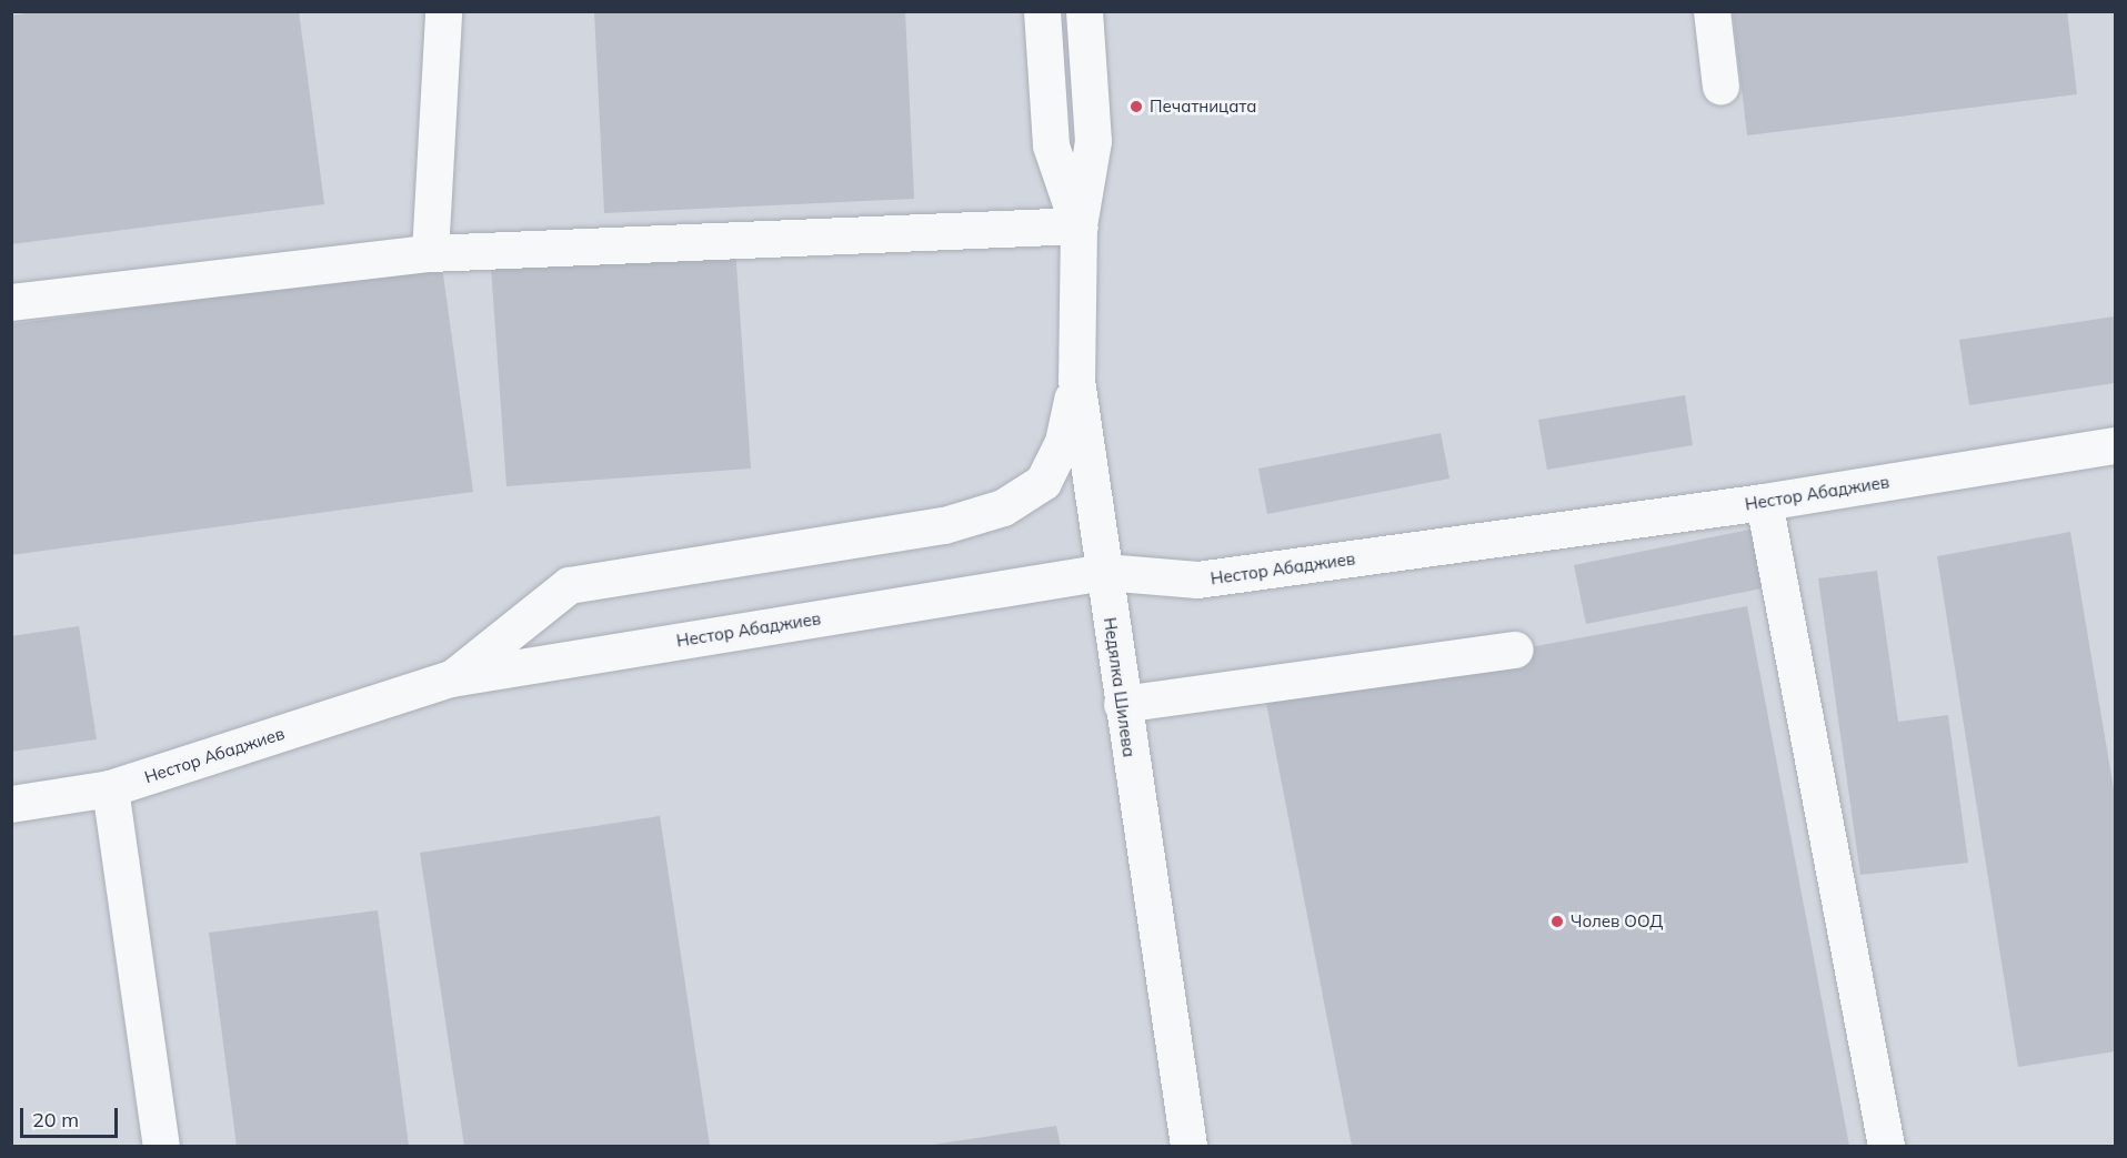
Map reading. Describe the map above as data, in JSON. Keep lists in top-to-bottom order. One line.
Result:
{"streets":{"street":["Нестор Абаджиев","Недялка Шилева"]},"crossings":[["Нестор Абаджиев","Недялка Шилева"]],"places":["Печатницата","Чолев ООД"],"scale_bar":"20 m"}
